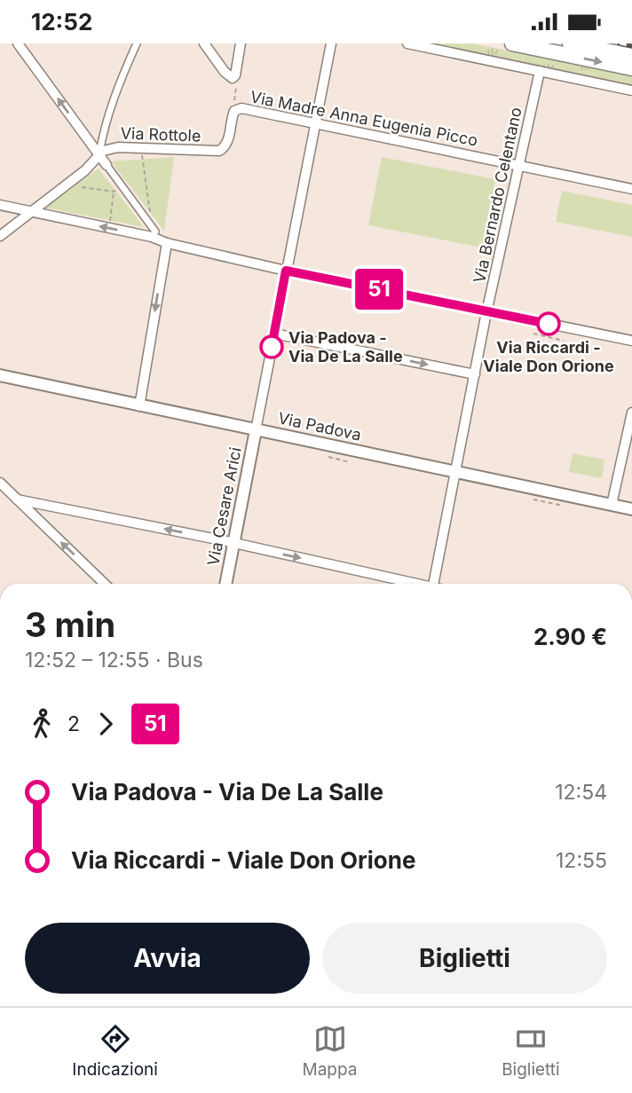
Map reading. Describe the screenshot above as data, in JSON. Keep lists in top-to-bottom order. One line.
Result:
{"streets":{"street":["Via Madre Anna Eugenia Picco","Via Rottole","Via Bernardo Celentano","Via Padova","Via Cesare Arici"]},"crossings":[["Via Madre Anna Eugenia Picco","Via Rottole"],["Via Madre Anna Eugenia Picco","Via Bernardo Celentano"],["Via Bernardo Celentano","Via Padova"],["Via Padova","Via Cesare Arici"]],"places":["Via Riccardi - Viale Don Orione","Via Padova - Via De La Salle"],"lines":["bus line 51"],"page":{"status":"12:52","on_map":"51","heading":["3 min","12:52 – 12:55 · Bus","2.90 €"],"legs":["2","51"],"list":[{"name":"Via Padova - Via De La Salle","value":"12:54"},{"name":"Via Riccardi - Viale Don Orione","value":"12:55"}],"buttons":["Avvia","Biglietti"],"tabs":["Indicazioni","Mappa","Biglietti"]}}
